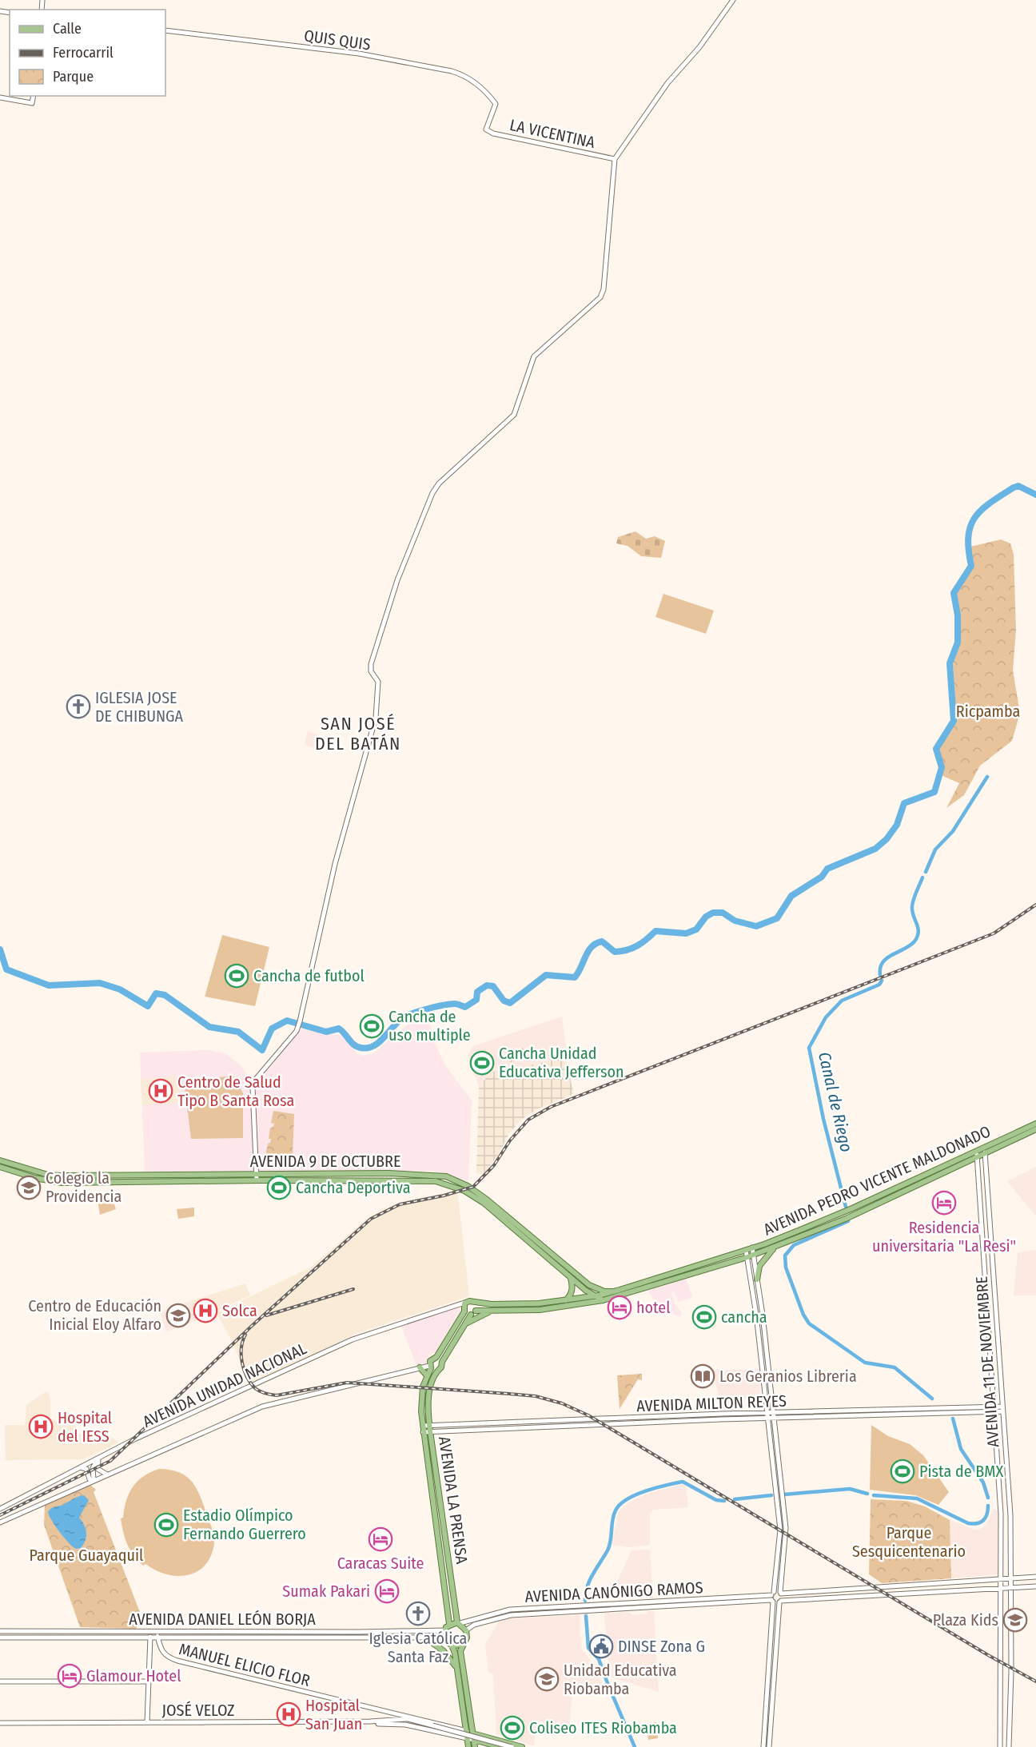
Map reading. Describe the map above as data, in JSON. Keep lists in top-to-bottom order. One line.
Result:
{"streets":{"main road":["AVENIDA 9 DE OCTUBRE","AVENIDA PEDRO VICENTE MALDONADO","AVENIDA LA PRENSA"],"street":["QUIS QUIS","LA VICENTINA","AVENIDA 11 DE NOVIEMBRE","AVENIDA UNIDAD NACIONAL","AVENIDA MILTON REYES","AVENIDA CANÓNIGO RAMOS","AVENIDA DANIEL LEÓN BORJA","MANUEL ELICIO FLOR","JOSÉ VELOZ"]},"crossings":[["QUIS QUIS","LA VICENTINA"],["AVENIDA 9 DE OCTUBRE","AVENIDA PEDRO VICENTE MALDONADO"],["AVENIDA PEDRO VICENTE MALDONADO","AVENIDA 11 DE NOVIEMBRE"],["AVENIDA PEDRO VICENTE MALDONADO","AVENIDA UNIDAD NACIONAL"],["AVENIDA 11 DE NOVIEMBRE","AVENIDA MILTON REYES"],["AVENIDA 11 DE NOVIEMBRE","AVENIDA CANÓNIGO RAMOS"],["AVENIDA UNIDAD NACIONAL","AVENIDA LA PRENSA"],["AVENIDA MILTON REYES","AVENIDA LA PRENSA"],["AVENIDA LA PRENSA","AVENIDA CANÓNIGO RAMOS"],["AVENIDA LA PRENSA","AVENIDA DANIEL LEÓN BORJA"],["AVENIDA CANÓNIGO RAMOS","AVENIDA DANIEL LEÓN BORJA"],["AVENIDA DANIEL LEÓN BORJA","MANUEL ELICIO FLOR"]],"districts":["SAN JOSÉ DEL BATÁN"],"water":["Canal de Riego"],"parks":["Ricpamba","Parque Sesquicentenario","Parque Guayaquil"],"places":{"church":["IGLESIA JOSE DE CHIBUNGA","Iglesia Católica Santa Faz"],"sports":["Cancha de futbol","Cancha de uso multiple","Cancha Unidad Educativa Jefferson","Cancha Deportiva","cancha","Pista de BMX","Estadio Olímpico Fernando Guerrero","Coliseo ITES Riobamba"],"hospital":["Centro de Salud Tipo B Santa Rosa","Solca","Hospital del IESS","Hospital San Juan"],"school or university":["Colegio la Providencia","Centro de Educación Inicial Eloy Alfaro","Plaza Kids","Unidad Educativa Riobamba"],"hotel":["Residencia universitaria \"La Resi\"","hotel","Caracas Suite","Sumak Pakari","Glamour Hotel"],"library":["Los Geranios Libreria"],"public building":["DINSE Zona G"]},"legend":["Calle","Ferrocarril","Parque"]}
